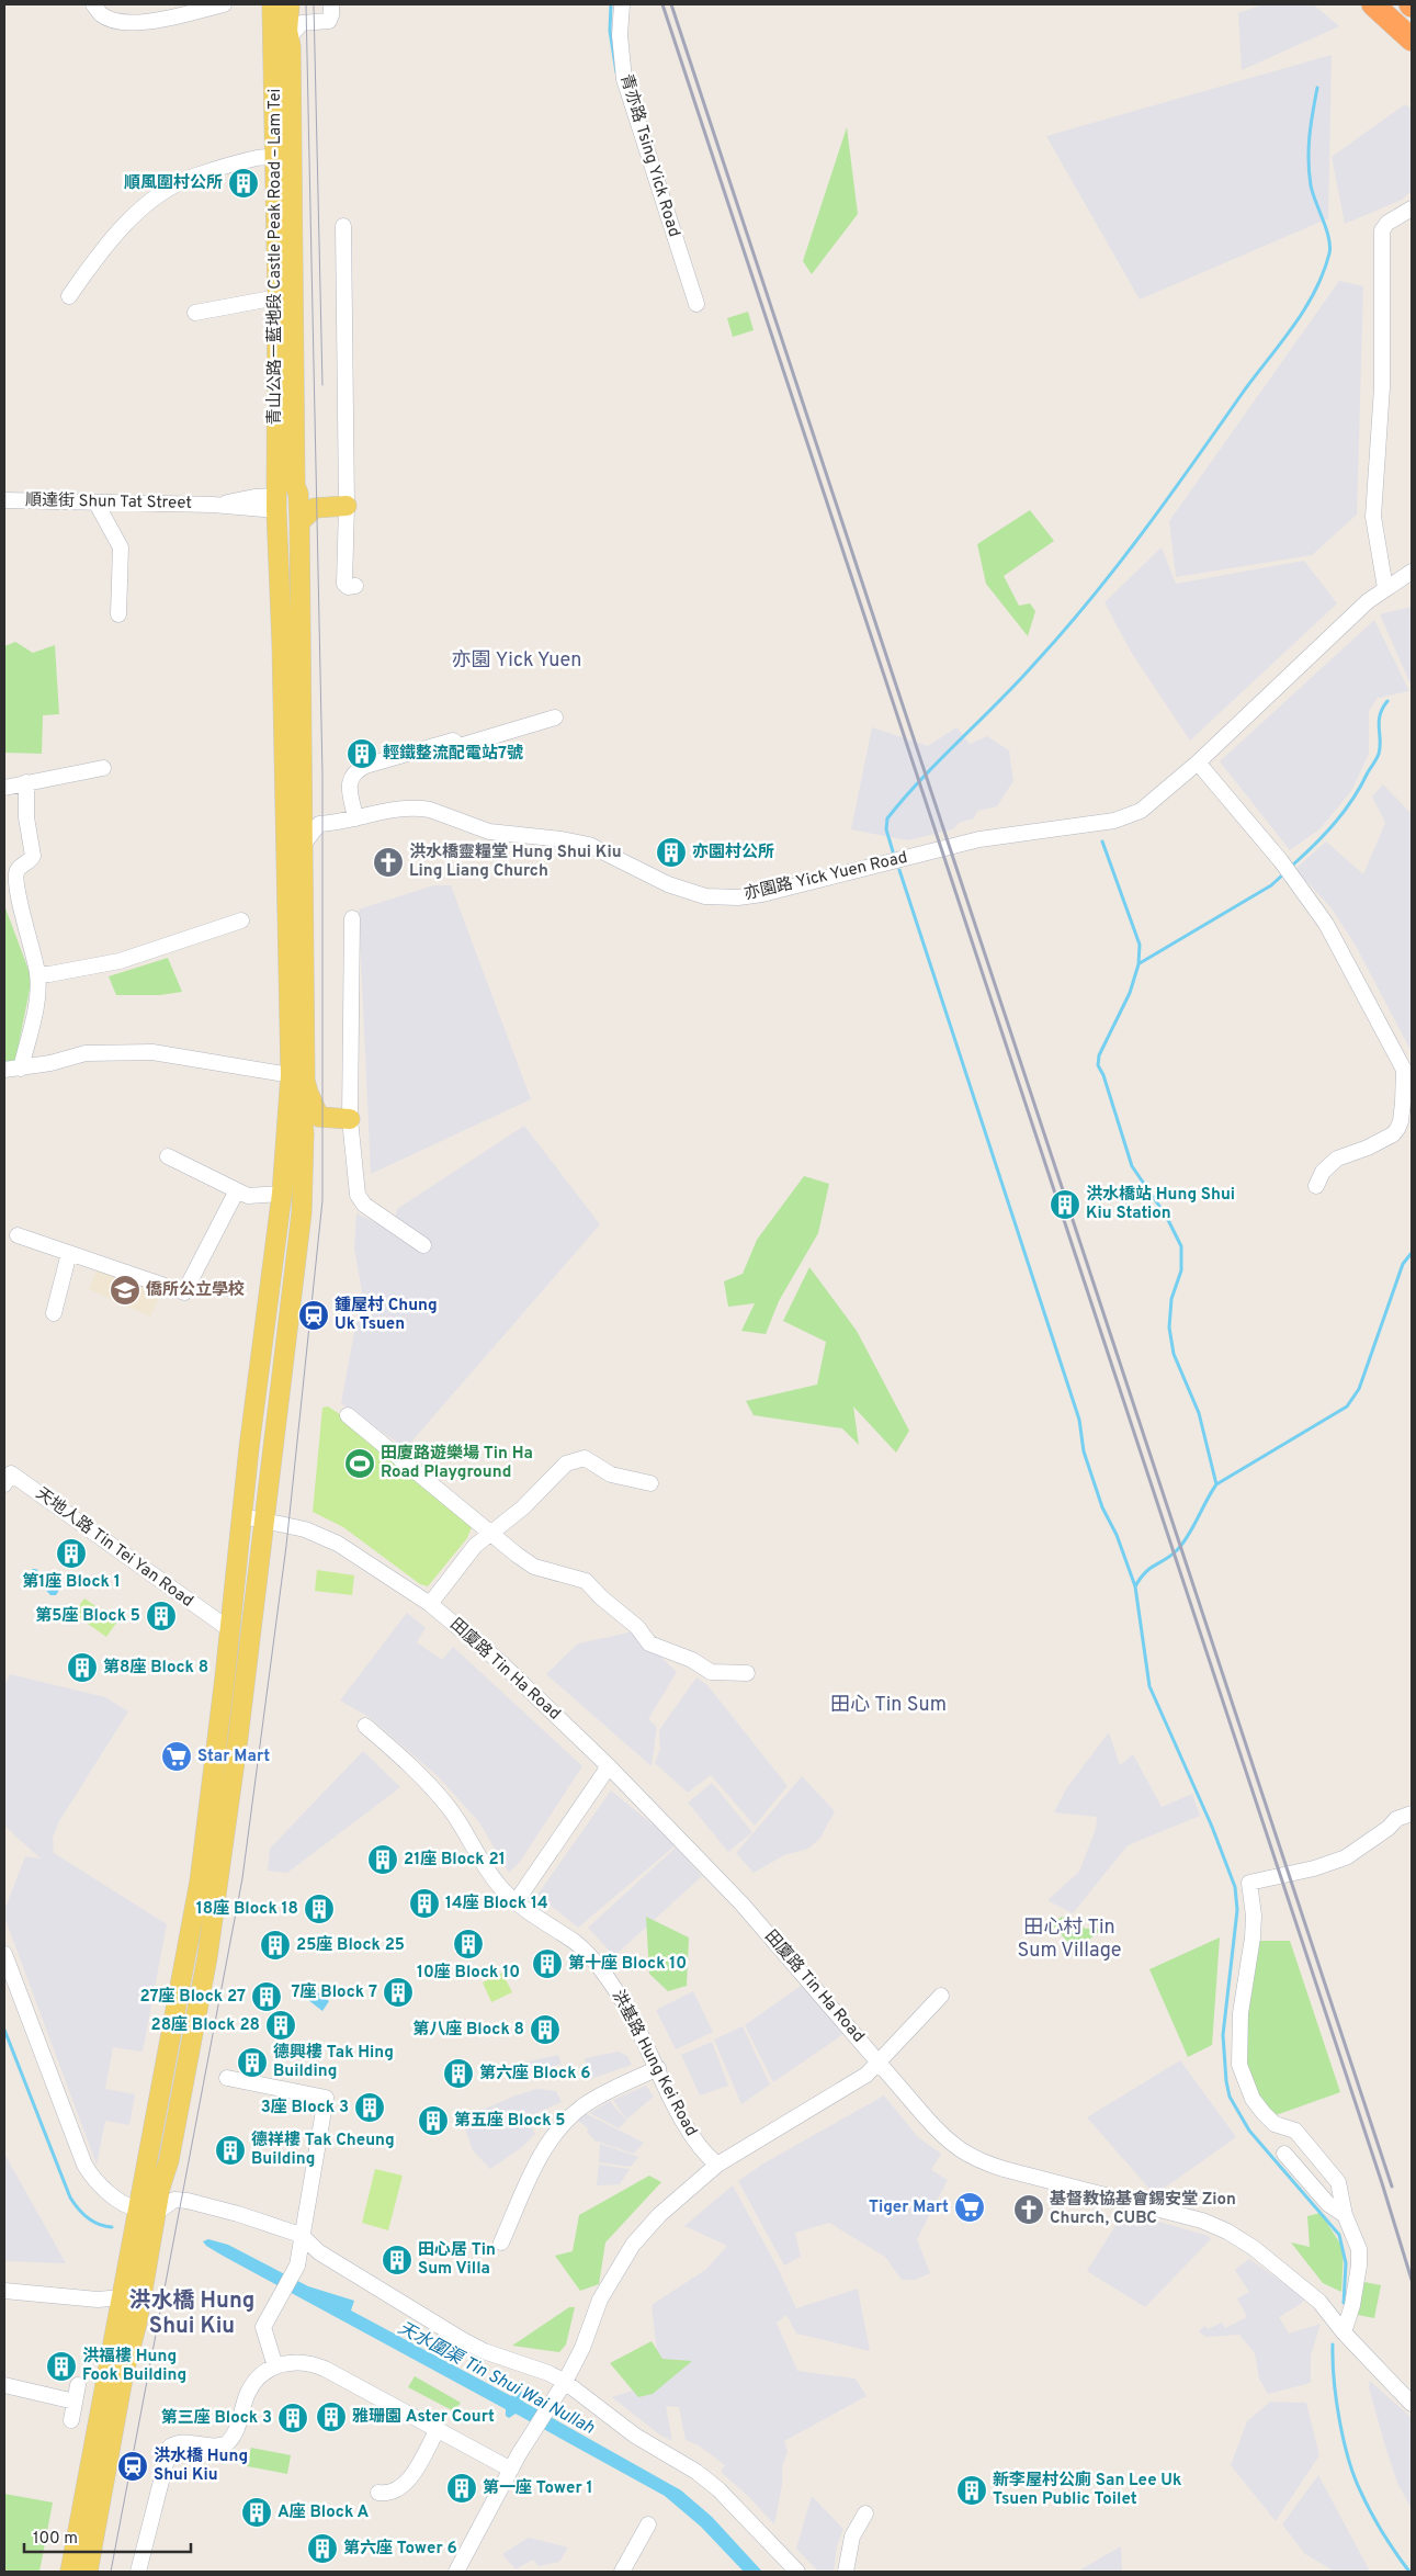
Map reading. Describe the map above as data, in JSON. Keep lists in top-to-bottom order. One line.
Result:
{"streets":{"main road":["青山公路－藍地段 Castle Peak Road – Lam Tei"],"street":["青亦路 Tsing Yick Road","順達街 Shun Tat Street","亦園路 Yick Yuen Road","天地人路 Tin Tei Yan Road","田廈路 Tin Ha Road","洪基路 Hung Kei Road"]},"crossings":[["青山公路－藍地段 Castle Peak Road – Lam Tei","順達街 Shun Tat Street"],["青山公路－藍地段 Castle Peak Road – Lam Tei","天地人路 Tin Tei Yan Road"],["青山公路－藍地段 Castle Peak Road – Lam Tei","田廈路 Tin Ha Road"]],"districts":["亦園 Yick Yuen","田心 Tin Sum","田心村 Tin Sum Village","洪水橋 Hung Shui Kiu"],"water":["天水圍渠 Tin Shui Wai Nullah"],"places":{"building":["順風圍村公所","輕鐵整流配電站7號","亦園村公所","洪水橋站 Hung Shui Kiu Station","第1座 Block 1","第5座 Block 5","第8座 Block 8","21座 Block 21","14座 Block 14","18座 Block 18","10座 Block 10","25座 Block 25","第十座 Block 10","7座 Block 7","27座 Block 27","28座 Block 28","第八座 Block 8","德興樓 Tak Hing Building","第六座 Block 6","3座 Block 3","第五座 Block 5","德祥樓 Tak Cheung Building","田心居 Tin Sum Villa","洪福樓 Hung Fook Building","雅珊園 Aster Court","第三座 Block 3","第一座 Tower 1","新李屋村公廁 San Lee Uk Tsuen Public Toilet","A座 Block A","第六座 Tower 6"],"church":["洪水橋靈糧堂 Hung Shui Kiu Ling Liang Church","基督教協基會錫安堂 Zion Church, CUBC"],"school or university":["僑所公立學校"],"station":["鍾屋村 Chung Uk Tsuen","洪水橋 Hung Shui Kiu"],"sports":["田廈路遊樂場 Tin Ha Road Playground"],"supermarket":["Star Mart","Tiger Mart"]},"scale_bar":"100 m"}
